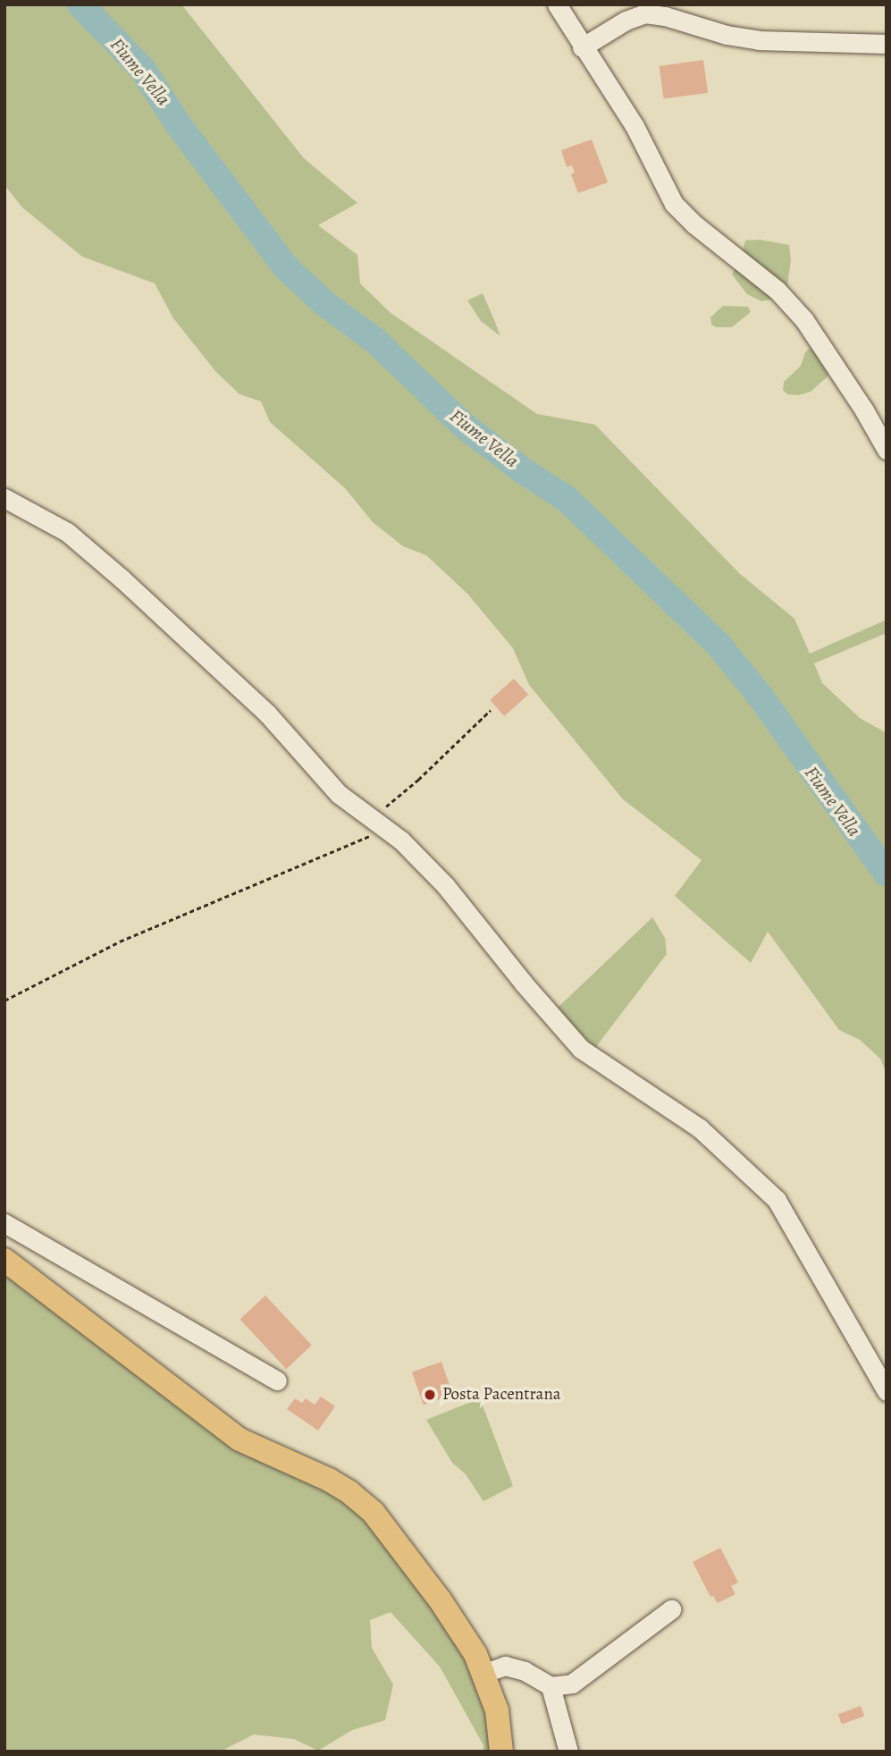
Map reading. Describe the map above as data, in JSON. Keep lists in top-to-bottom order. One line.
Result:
{"water":["Fiume Vella"],"places":["Posta Pacentrana"]}
